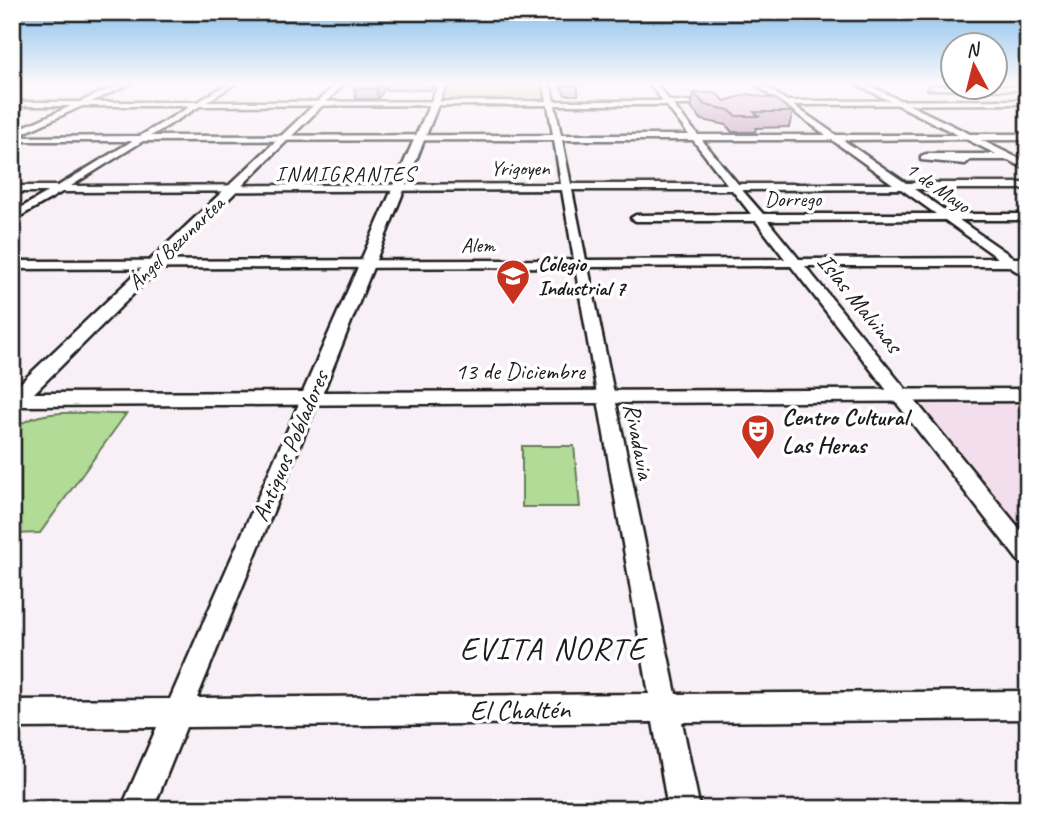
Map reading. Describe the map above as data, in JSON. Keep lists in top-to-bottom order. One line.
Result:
{"streets":{"street":["Yrigoyen","1 de Mayo","Dorrego","Ángel Bezunartea","Alem","Islas Malvinas","13 de Diciembre","Rivadavia","Antiguos Pobladores","El Chaltén"]},"crossings":[["Yrigoyen","1 de Mayo"],["Yrigoyen","Ángel Bezunartea"],["Yrigoyen","Islas Malvinas"],["Yrigoyen","Rivadavia"],["Yrigoyen","Antiguos Pobladores"],["1 de Mayo","Dorrego"],["1 de Mayo","Alem"],["Dorrego","Islas Malvinas"],["Ángel Bezunartea","Alem"],["Ángel Bezunartea","13 de Diciembre"],["Alem","Islas Malvinas"],["Alem","Rivadavia"],["Alem","Antiguos Pobladores"],["Islas Malvinas","13 de Diciembre"],["13 de Diciembre","Rivadavia"],["13 de Diciembre","Antiguos Pobladores"],["Rivadavia","El Chaltén"],["Antiguos Pobladores","El Chaltén"]],"districts":["INMIGRANTES","EVITA NORTE"],"places":{"school or university":["Colegio Industrial 7"],"theatre":["Centro Cultural Las Heras"]},"north":"top"}
